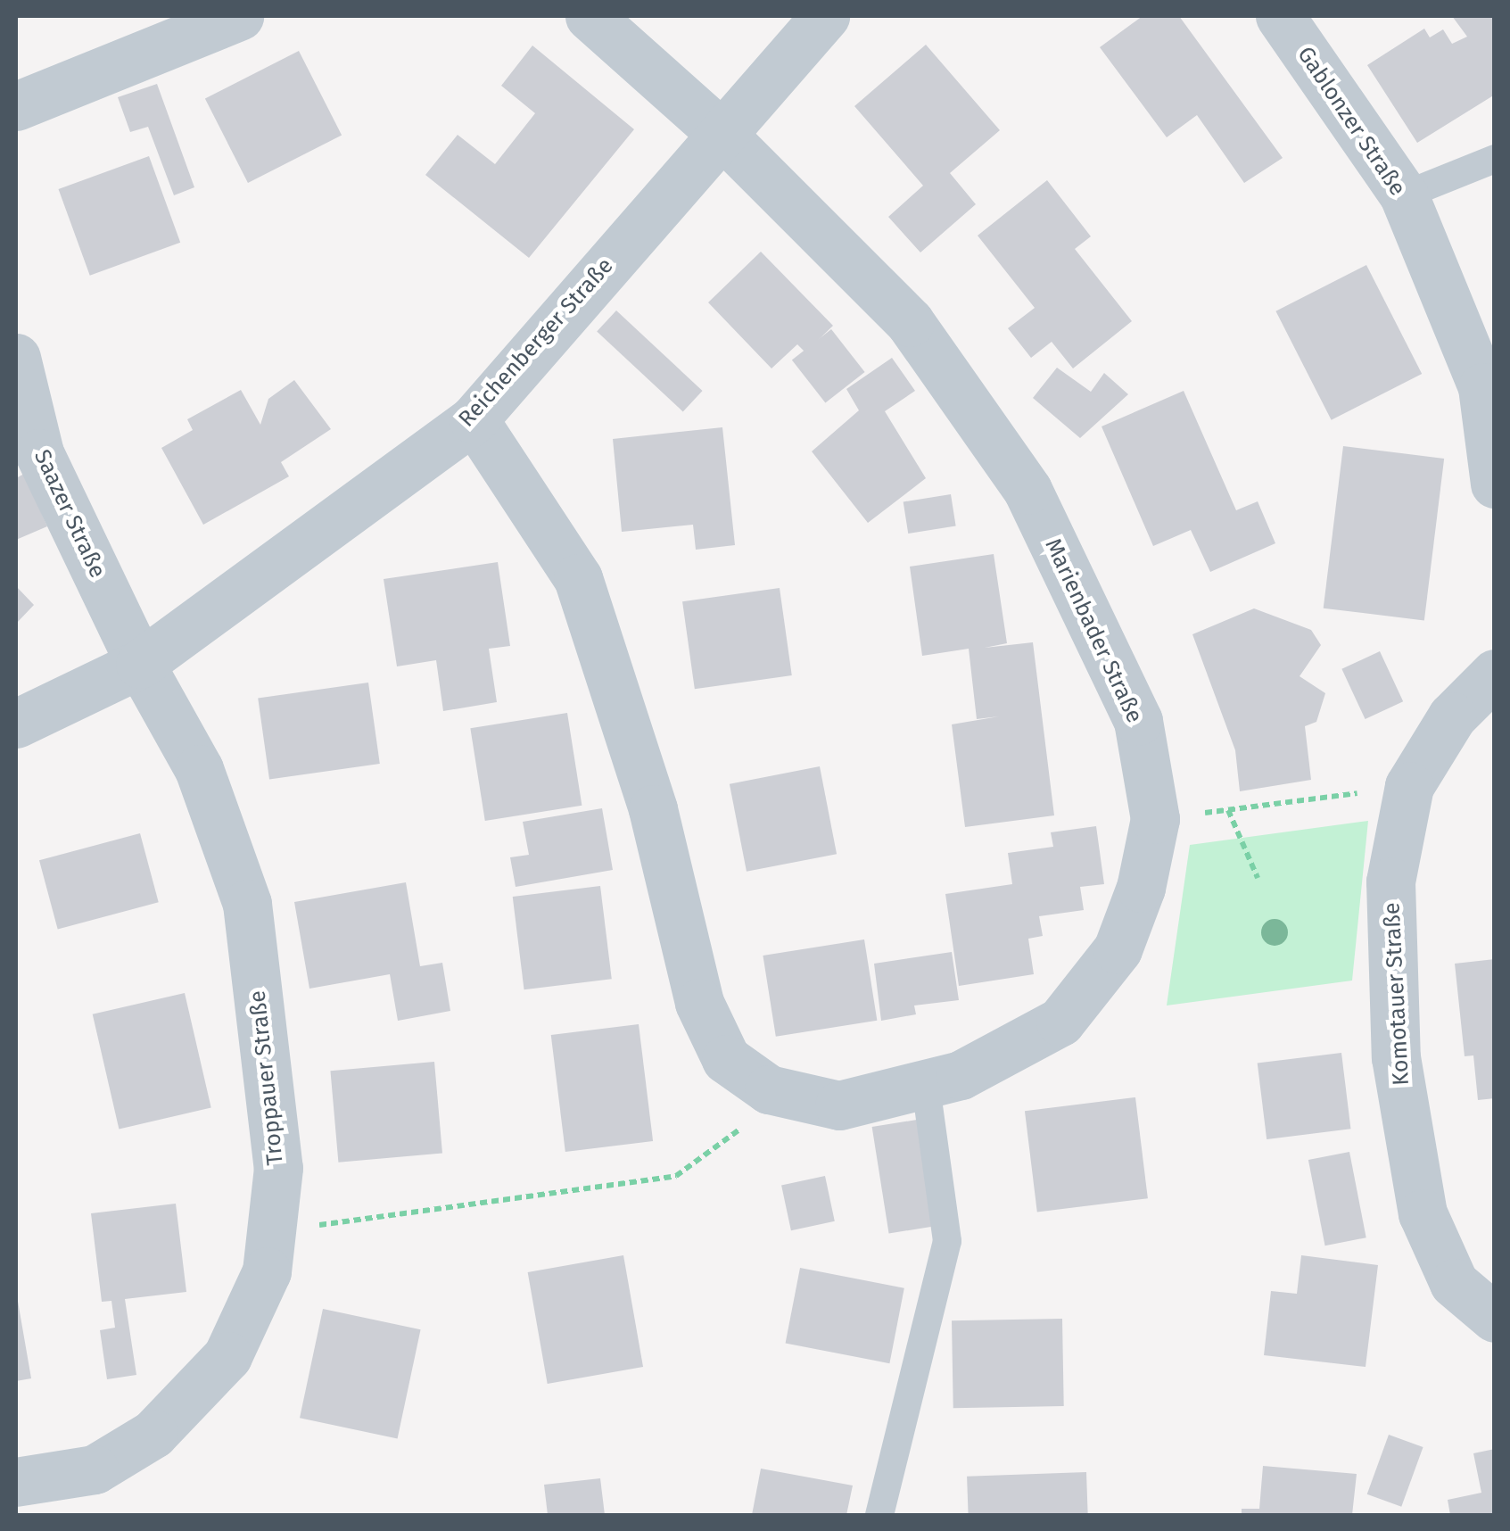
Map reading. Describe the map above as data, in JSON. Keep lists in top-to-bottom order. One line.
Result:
{"streets":{"street":["Gablonzer Straße","Reichenberger Straße","Saazer Straße","Marienbader Straße","Komotauer Straße","Troppauer Straße"]},"crossings":[["Reichenberger Straße","Saazer Straße"],["Reichenberger Straße","Marienbader Straße"],["Reichenberger Straße","Troppauer Straße"],["Saazer Straße","Troppauer Straße"]]}
